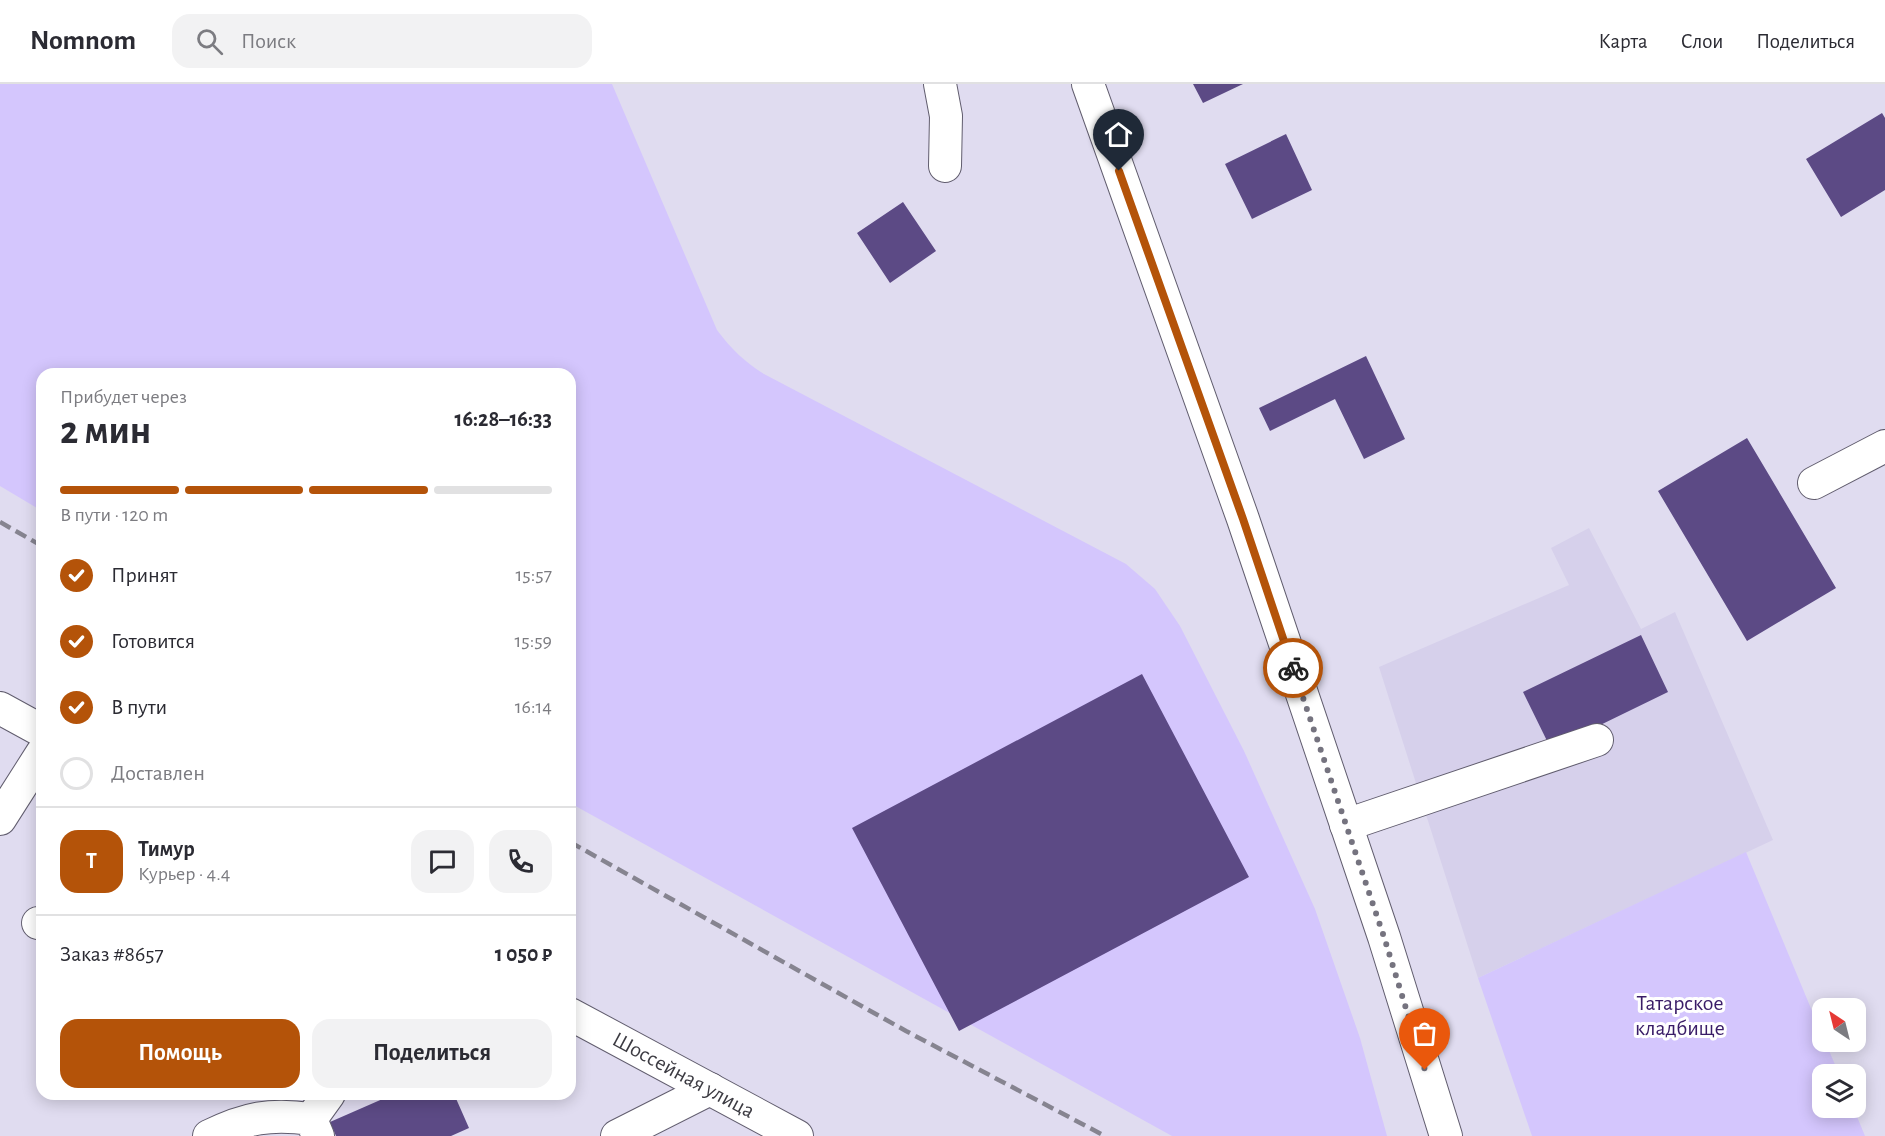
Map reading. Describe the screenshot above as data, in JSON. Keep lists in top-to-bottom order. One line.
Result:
{"streets":{"street":["Шоссейная улица"]},"parks":["Татарское кладбище"],"north":"top left","page":{"header":"Nomnom","search":"Поиск","nav":["Карта","Слои","Поделиться"],"heading":["2 мин","Прибудет через","16:28–16:33"],"panel":["Тимур","Курьер · 4.4","Заказ #8657","1 050 ₽"],"bar":"В пути · 120 m","list":[["Принят","15:57"],["Готовится","15:59"],["В пути","16:14"],"Доставлен"],"round":"Т","buttons":["Помощь","Поделиться"]}}
